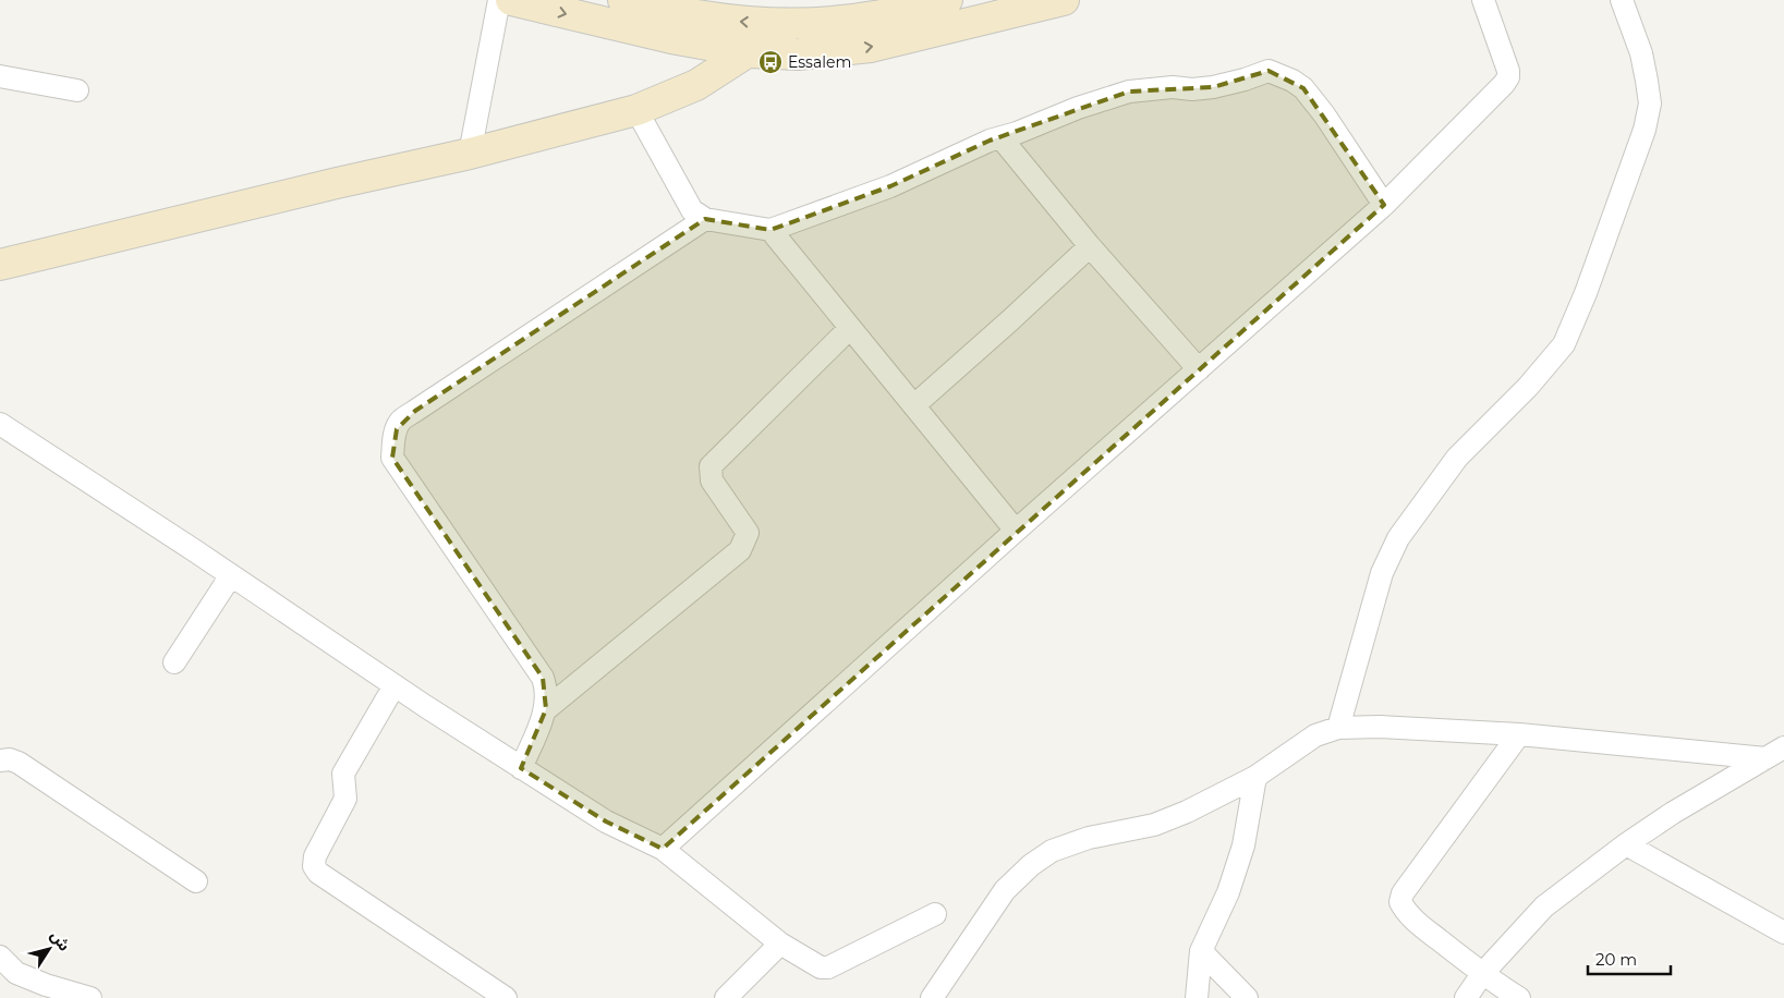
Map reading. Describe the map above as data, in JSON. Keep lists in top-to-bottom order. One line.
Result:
{"places":{"bus stop":["Essalem"]},"scale_bar":"20 m","north":"top right"}
